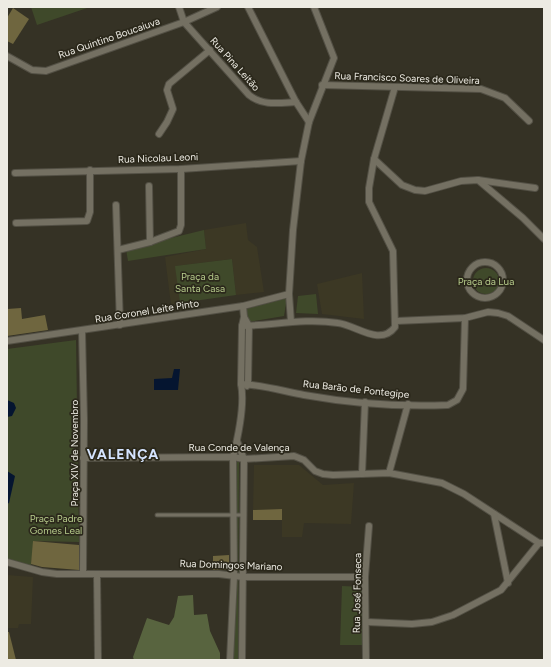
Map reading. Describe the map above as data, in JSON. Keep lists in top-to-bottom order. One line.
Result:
{"streets":{"street":["Rua Quintino Boucaiuva","Rua Pina Leitão","Rua Francisco Soares de Oliveira","Rua Nicolau Leoni","Rua Coronel Leite Pinto","Rua Barão de Pontegipe","Rua Conde de Valença","Praça XIV de Novembro","Rua Domingos Mariano","Rua José Fonseca"]},"crossings":[["Rua Quintino Boucaiuva","Rua Pina Leitão"],["Rua Coronel Leite Pinto","Praça XIV de Novembro"],["Rua Conde de Valença","Praça XIV de Novembro"],["Praça XIV de Novembro","Rua Domingos Mariano"],["Rua Domingos Mariano","Rua José Fonseca"]],"districts":["VALENÇA"],"parks":["Praça da Santa Casa","Praça da Lua","Praça Padre Gomes Leal"]}
